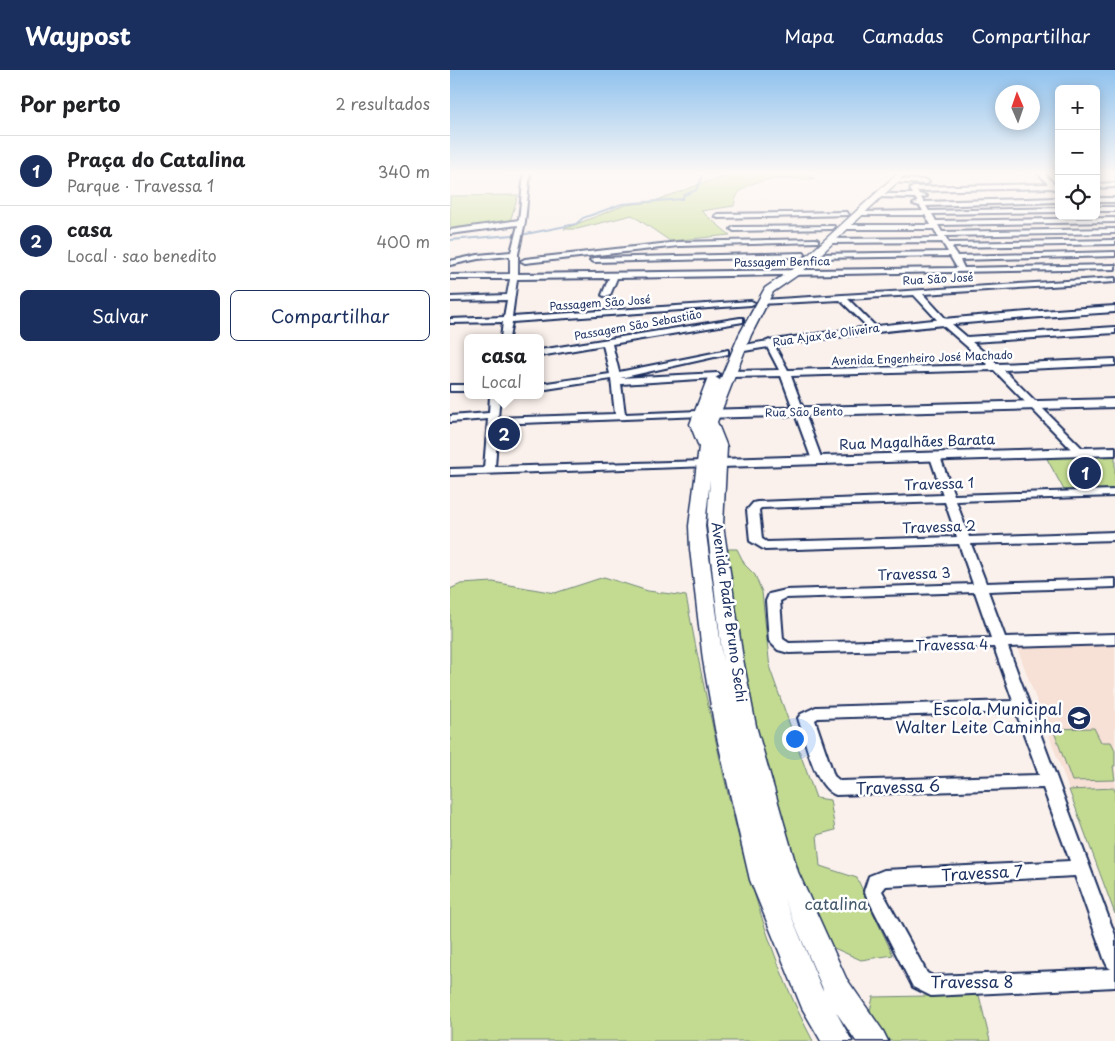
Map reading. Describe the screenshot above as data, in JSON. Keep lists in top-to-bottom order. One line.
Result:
{"streets":{"main road":["Avenida Padre Bruno Sechi"],"street":["Passagem Benfica","Rua São José","Passagem São José","Passagem São Sebastião","Rua Ajax de Oliveira","Avenida Engenheiro José Machado","Rua São Bento","Rua Magalhães Barata","Travessa 1","Travessa 2","Travessa 3","Travessa 4","Travessa 6","Travessa 7","Travessa 8"]},"crossings":[["Rua São José","Passagem São José"],["Rua Ajax de Oliveira","Avenida Engenheiro José Machado"],["Rua São Bento","Avenida Padre Bruno Sechi"],["Rua Magalhães Barata","Avenida Padre Bruno Sechi"],["Travessa 1","Travessa 2"],["Travessa 3","Travessa 4"],["Travessa 7","Travessa 8"]],"parks":["catalina"],"places":{"school or university":["Escola Municipal Walter Leite Caminha"]},"north":"top","page":{"header":"Waypost","nav":["Mapa","Camadas","Compartilhar"],"heading":["Por perto","2 resultados"],"map_buttons":["+","−"],"list":[{"mark":"1","name":"Praça do Catalina","note":"Parque · Travessa 1","value":"340 m"},{"mark":"2","name":"casa","note":"Local · sao benedito","value":"400 m"}],"buttons":["Salvar","Compartilhar"],"popup":["casa","Local"],"pins":["2","1"]}}
